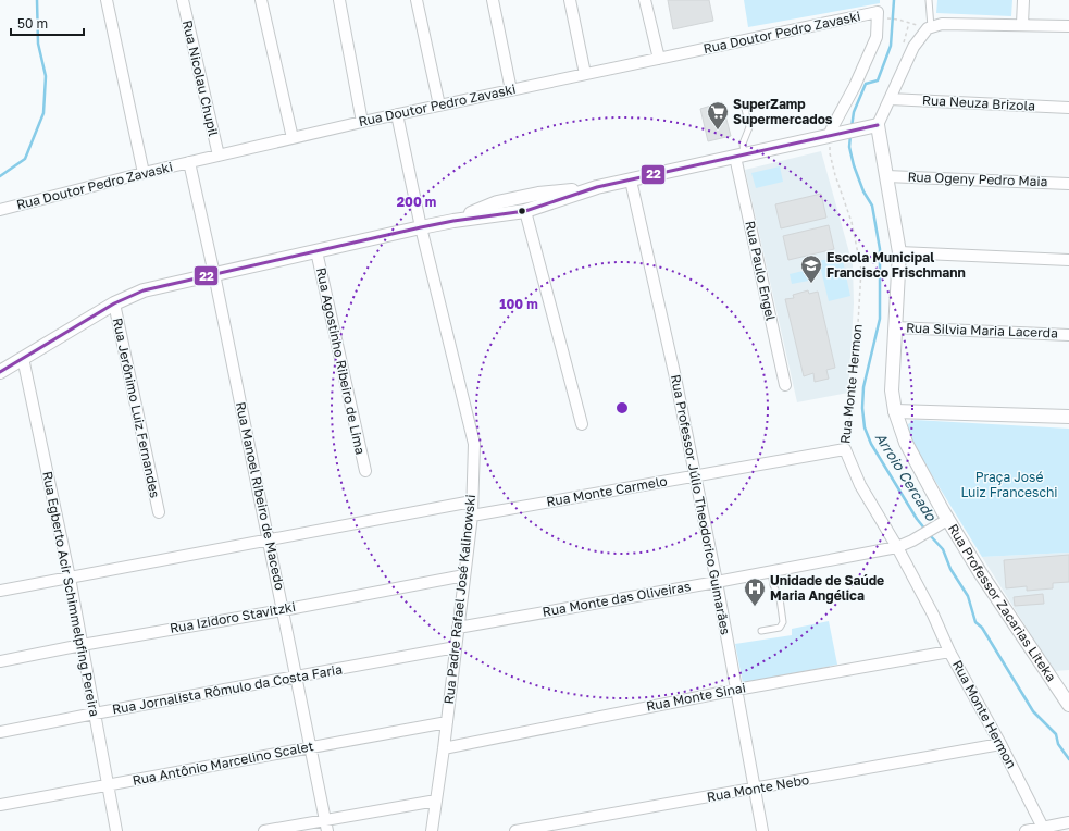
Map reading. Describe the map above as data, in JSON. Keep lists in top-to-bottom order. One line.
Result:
{"streets":{"street":["Rua Doutor Pedro Zavaski","Rua Nicolau Chupil","Rua Neuza Brizola","Rua Ogeny Pedro Maia","Rua Paulo Engel","Rua Silvia Maria Lacerda","Rua Agostinho Ribeiro de Lima","Rua Monte Hermon","Rua Jerônimo Luiz Fernandes","Rua Monte Carmelo","Rua Manoel Ribeiro de Macedo","Rua Professor Júlio Theodorico Guimarães","Rua Egberto Acir Schimmelpfing Pereira","Rua Padre Rafael José Kalinowski","Rua Monte das Oliveiras","Rua Professor Zacarias Liteka","Rua Izidoro Stavitzki","Rua Jornalista Rômulo da Costa Faria","Rua Monte Sinai","Rua Antônio Marcelino Scalet","Rua Monte Nebo"]},"crossings":[["Rua Doutor Pedro Zavaski","Rua Nicolau Chupil"],["Rua Doutor Pedro Zavaski","Rua Manoel Ribeiro de Macedo"],["Rua Doutor Pedro Zavaski","Rua Padre Rafael José Kalinowski"],["Rua Ogeny Pedro Maia","Rua Professor Zacarias Liteka"],["Rua Silvia Maria Lacerda","Rua Professor Zacarias Liteka"],["Rua Monte Hermon","Rua Monte Carmelo"],["Rua Monte Hermon","Rua Monte das Oliveiras"],["Rua Monte Hermon","Rua Monte Sinai"],["Rua Monte Hermon","Rua Monte Nebo"],["Rua Monte Carmelo","Rua Professor Júlio Theodorico Guimarães"],["Rua Monte Carmelo","Rua Padre Rafael José Kalinowski"],["Rua Manoel Ribeiro de Macedo","Rua Izidoro Stavitzki"],["Rua Manoel Ribeiro de Macedo","Rua Jornalista Rômulo da Costa Faria"],["Rua Manoel Ribeiro de Macedo","Rua Antônio Marcelino Scalet"],["Rua Professor Júlio Theodorico Guimarães","Rua Monte das Oliveiras"],["Rua Professor Júlio Theodorico Guimarães","Rua Monte Sinai"],["Rua Professor Júlio Theodorico Guimarães","Rua Monte Nebo"],["Rua Egberto Acir Schimmelpfing Pereira","Rua Izidoro Stavitzki"],["Rua Egberto Acir Schimmelpfing Pereira","Rua Jornalista Rômulo da Costa Faria"],["Rua Egberto Acir Schimmelpfing Pereira","Rua Antônio Marcelino Scalet"],["Rua Padre Rafael José Kalinowski","Rua Monte das Oliveiras"],["Rua Padre Rafael José Kalinowski","Rua Izidoro Stavitzki"],["Rua Padre Rafael José Kalinowski","Rua Jornalista Rômulo da Costa Faria"],["Rua Padre Rafael José Kalinowski","Rua Monte Sinai"],["Rua Padre Rafael José Kalinowski","Rua Antônio Marcelino Scalet"],["Rua Monte das Oliveiras","Rua Professor Zacarias Liteka"]],"water":["Arroio Cercado"],"parks":["Praça José Luiz Franceschi"],"places":{"supermarket":["SuperZamp Supermercados"],"school or university":["Escola Municipal Francisco Frischmann"],"hospital":["Unidade de Saúde Maria Angélica"]},"lines":["transit line 22"],"scale_bar":"50 m","rings":["200 m","100 m"]}
